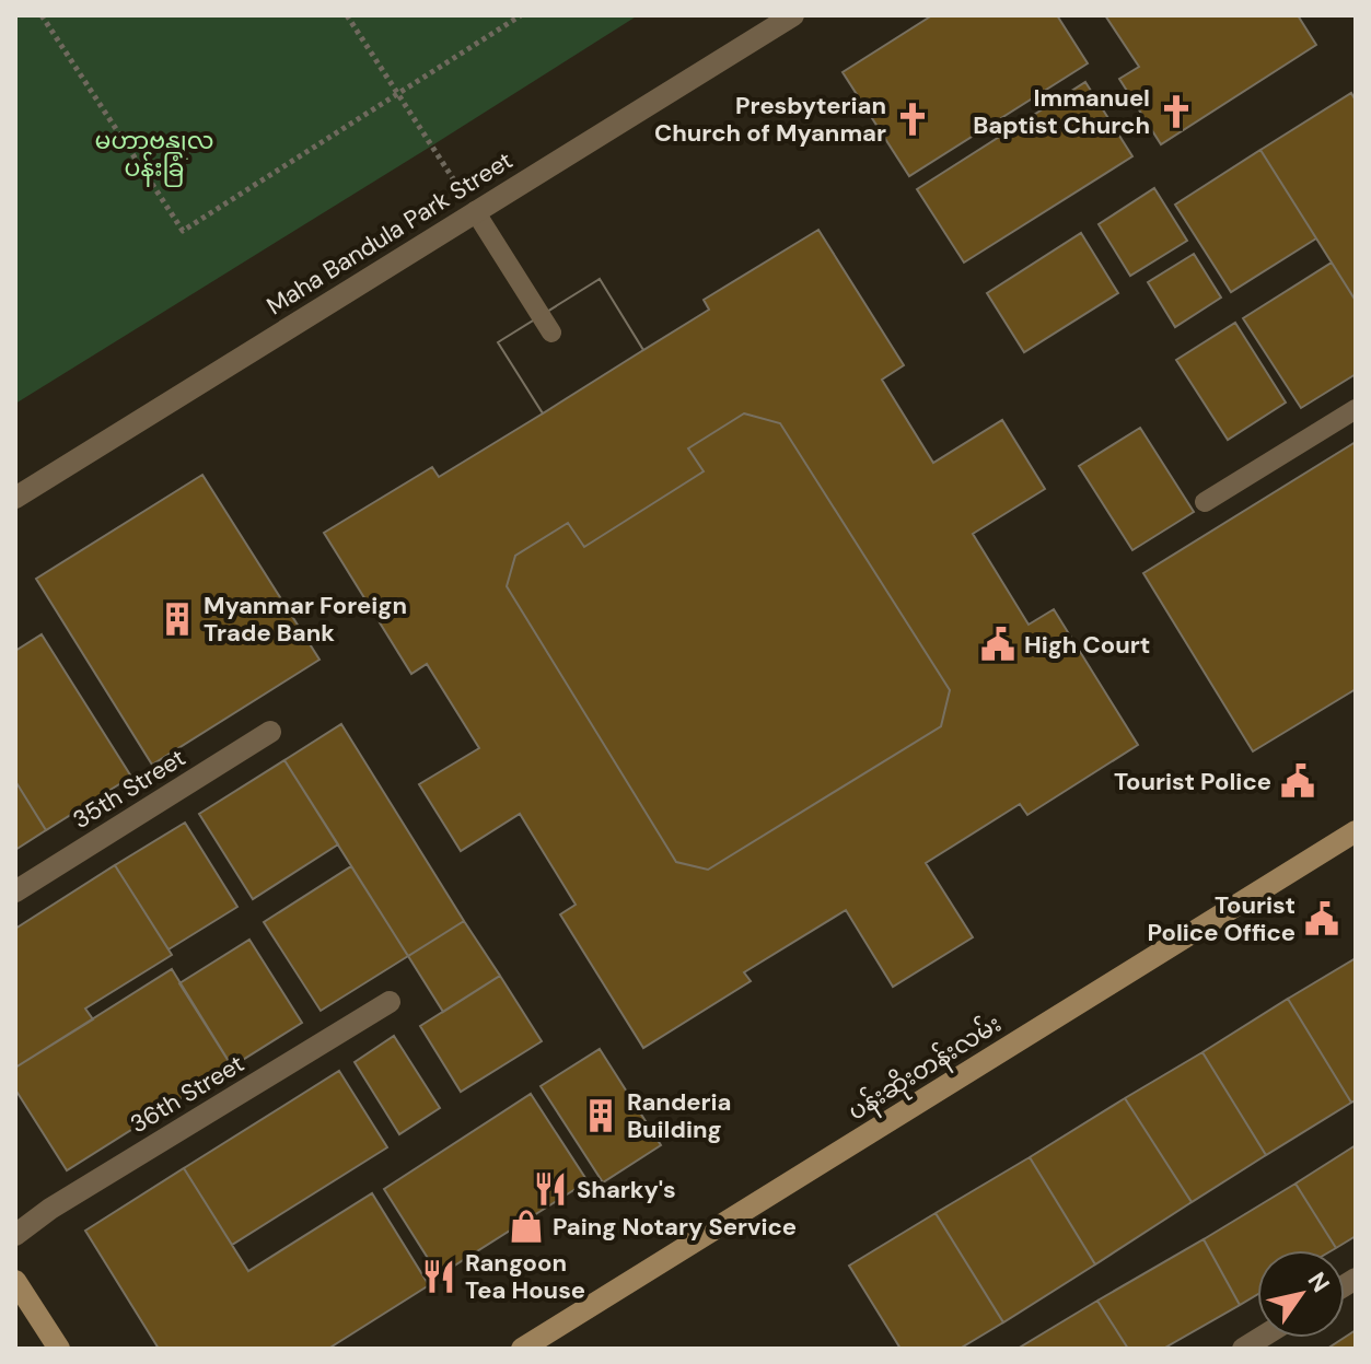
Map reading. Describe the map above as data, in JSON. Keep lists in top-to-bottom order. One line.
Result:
{"streets":{"main road":["ပန်းဆိုးတန်းလမ်း"],"street":["Maha Bandula Park Street","35th Street","36th Street"]},"parks":["မဟာဗန္ဓုလ ပန်းခြံ"],"places":{"church":["Immanuel Baptist Church","Presbyterian Church of Myanmar"],"building":["Myanmar Foreign Trade Bank","Randeria Building"],"public building":["High Court","Tourist Police","Tourist Police Office"],"restaurant":["Sharky's","Rangoon Tea House"],"shop":["Paing Notary Service"]},"north":"top right"}
